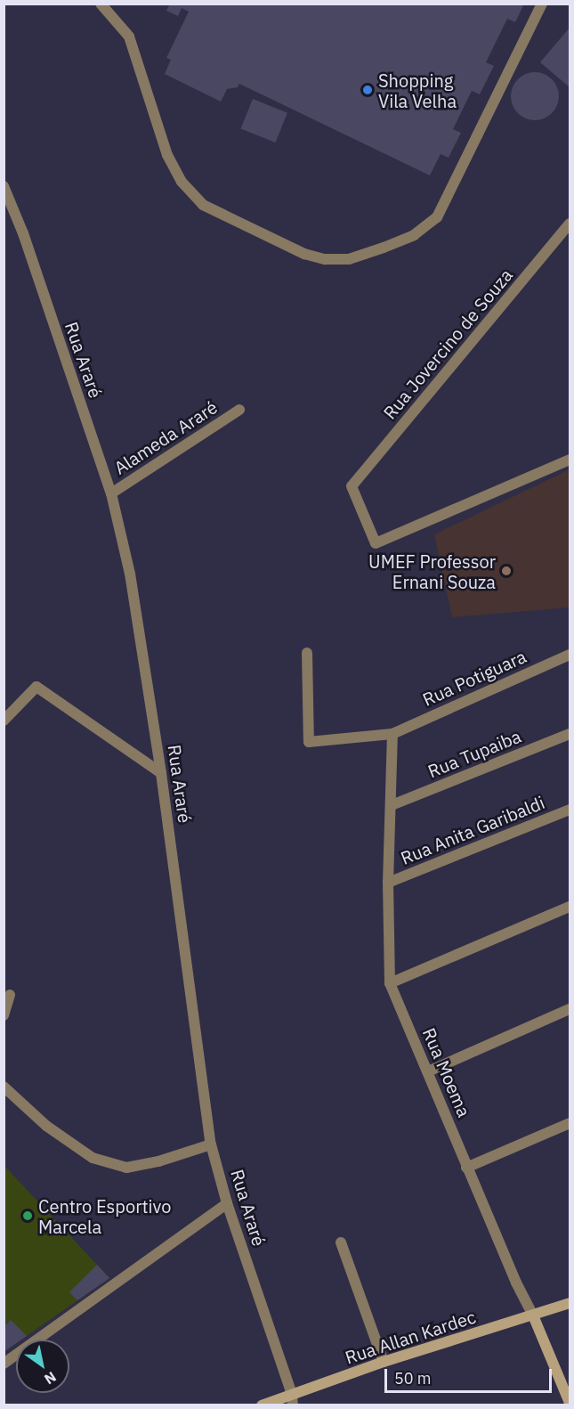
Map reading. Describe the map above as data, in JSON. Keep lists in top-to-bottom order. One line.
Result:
{"streets":{"main road":["Rua Moema","Rua Allan Kardec"],"street":["Rua Jovercino de Souza","Rua Araré","Alameda Araré","Rua Potiguara","Rua Tupaiba","Rua Anita Garibaldi"]},"crossings":[["Rua Araré","Alameda Araré"],["Rua Araré","Rua Allan Kardec"],["Rua Potiguara","Rua Moema"],["Rua Tupaiba","Rua Moema"],["Rua Anita Garibaldi","Rua Moema"],["Rua Moema","Rua Allan Kardec"]],"places":["Shopping Vila Velha","UMEF Professor Ernani Souza","Centro Esportivo Marcela"],"scale_bar":"50 m","north":"bottom right"}
